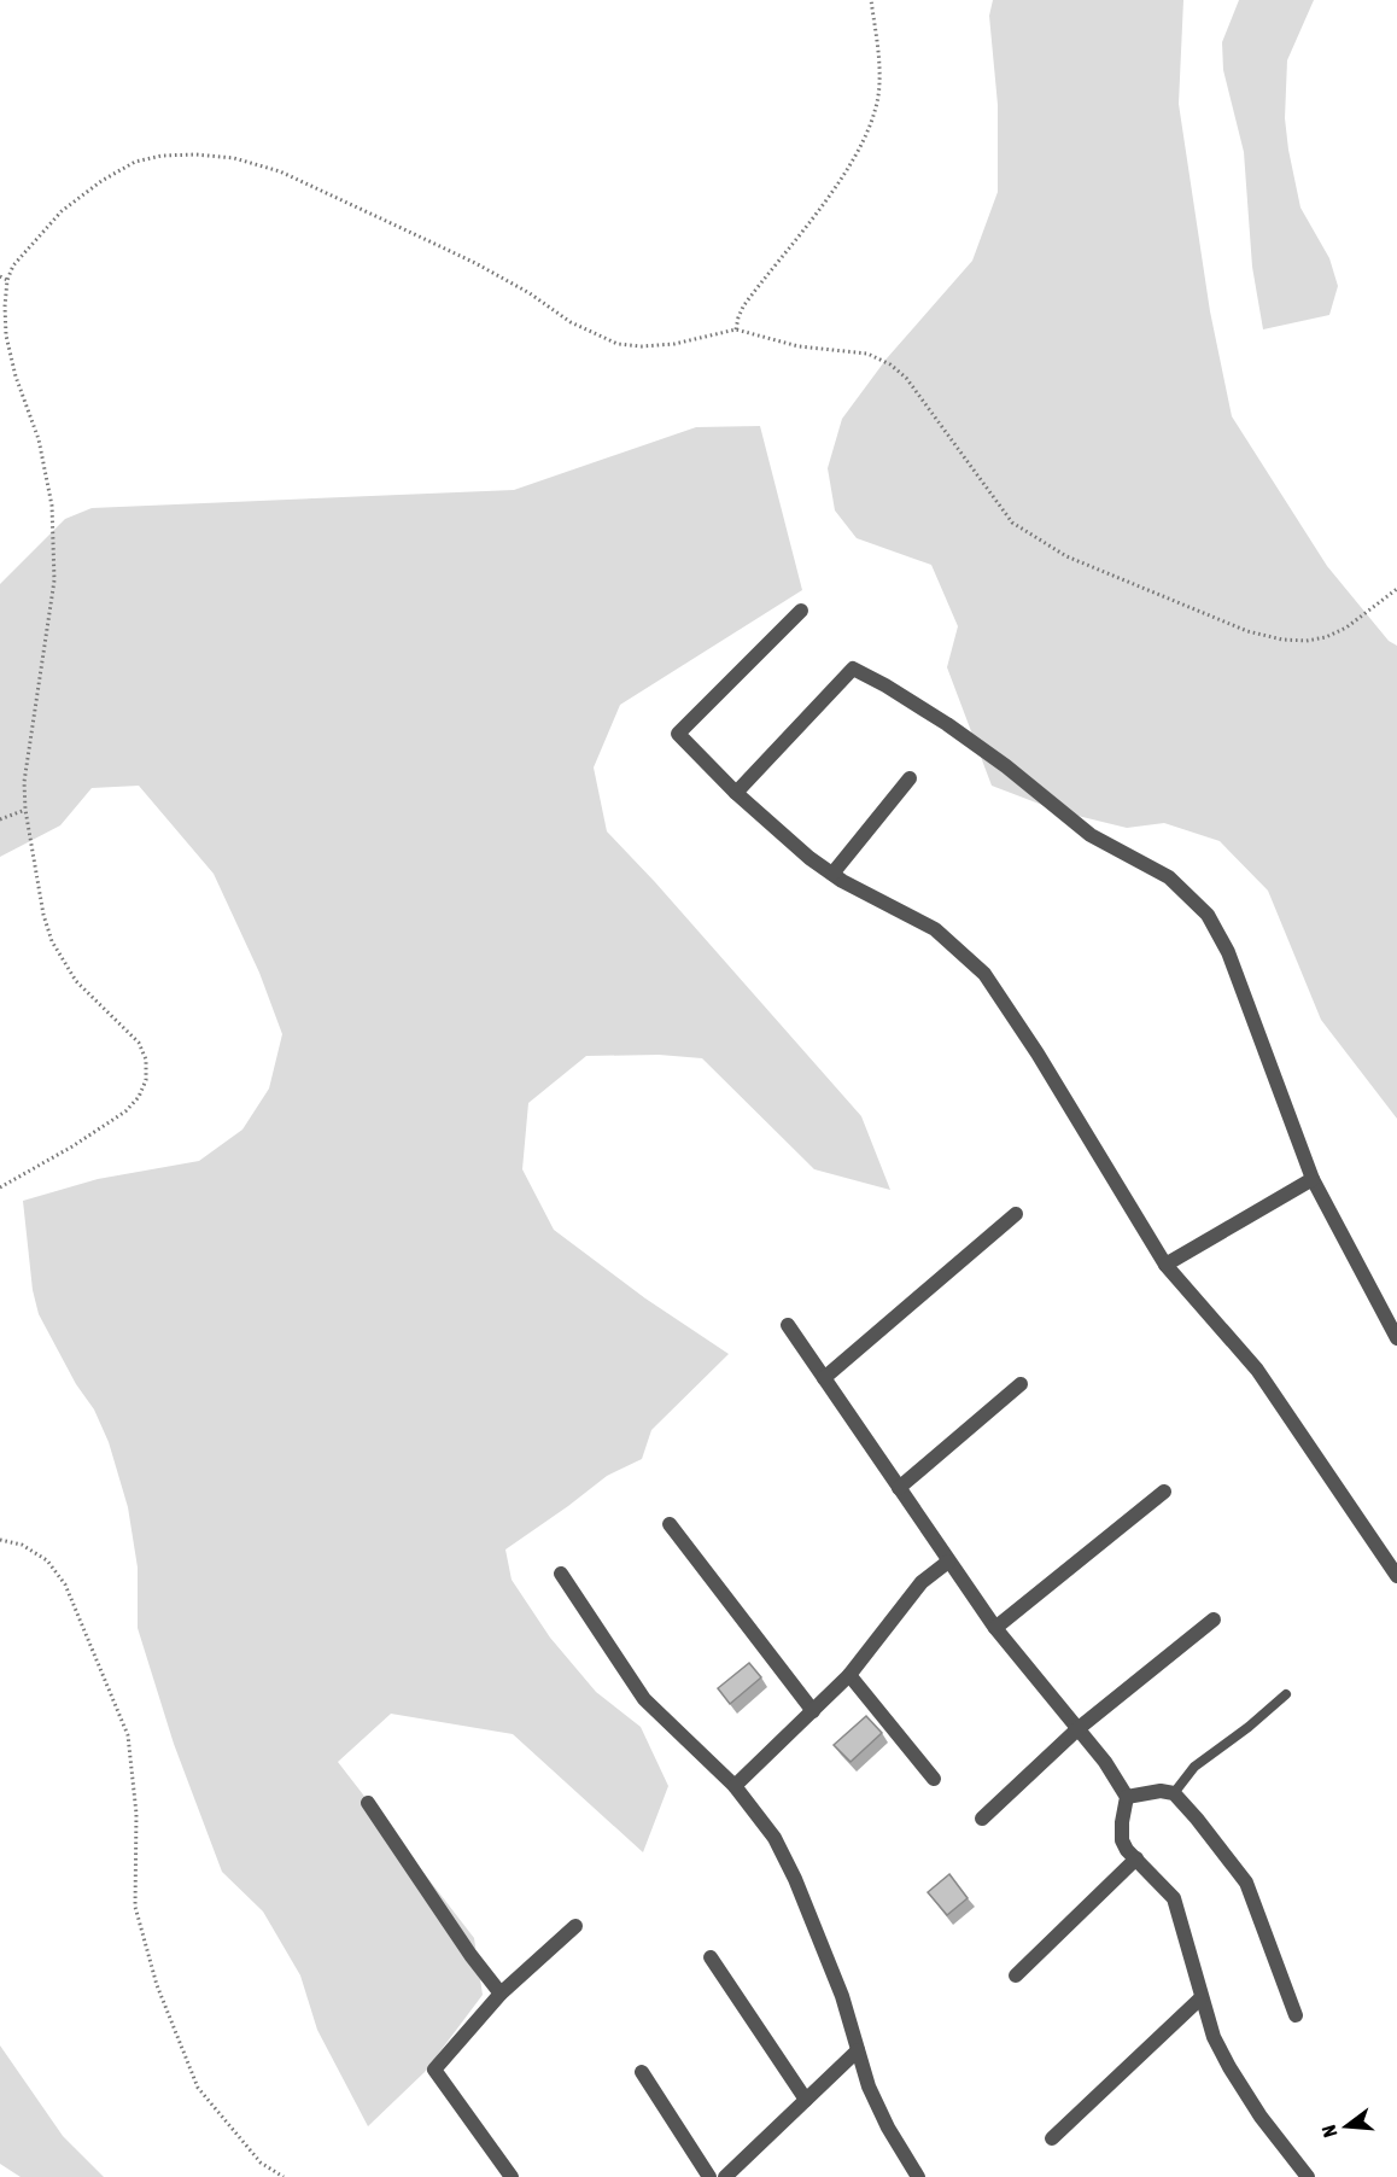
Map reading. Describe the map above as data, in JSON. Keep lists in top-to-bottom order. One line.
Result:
{"north":"left"}
